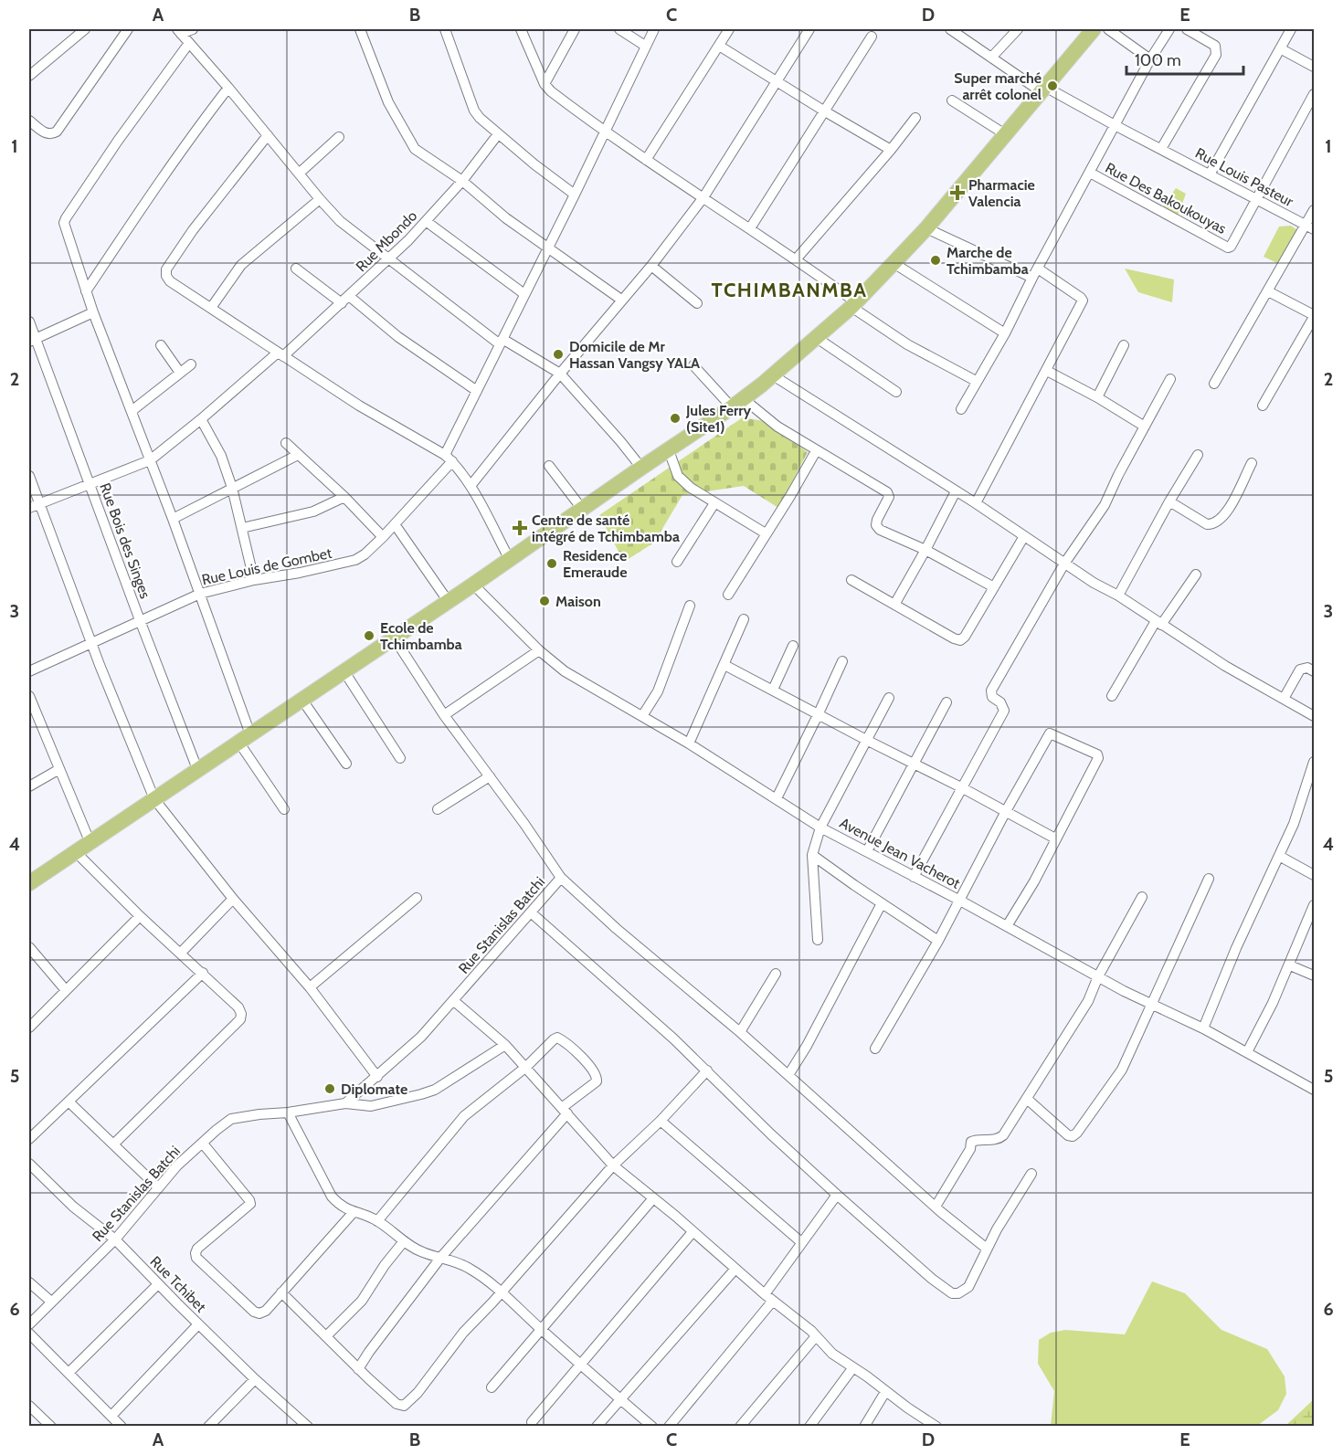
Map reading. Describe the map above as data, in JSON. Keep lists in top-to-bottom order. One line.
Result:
{"streets":{"street":["Rue Louis Pasteur","Rue Des Bakoukouyas","Rue Mbondo","Rue Bois des Singes","Rue Louis de Gombet","Avenue Jean Vacherot","Rue Stanislas Batchi","Rue Tchibet"]},"crossings":[["Rue Louis Pasteur","Rue Des Bakoukouyas"],["Rue Mbondo","Rue Bois des Singes"],["Rue Bois des Singes","Rue Louis de Gombet"],["Rue Stanislas Batchi","Rue Tchibet"]],"districts":["TCHIMBANMBA"],"places":{"other":["Super marché arrêt colonel","Marche de Tchimbamba","Domicile de Mr Hassan Vangsy YALA","Jules Ferry (Site1)","Residence Emeraude","Maison","Ecole de Tchimbamba","Diplomate"],"health":["Pharmacie Valencia","Centre de santé intégré de Tchimbamba"]},"scale_bar":"100 m","grid":{"columns":["A","B","C","D","E"],"rows":["1","2","3","4","5","6"]}}
